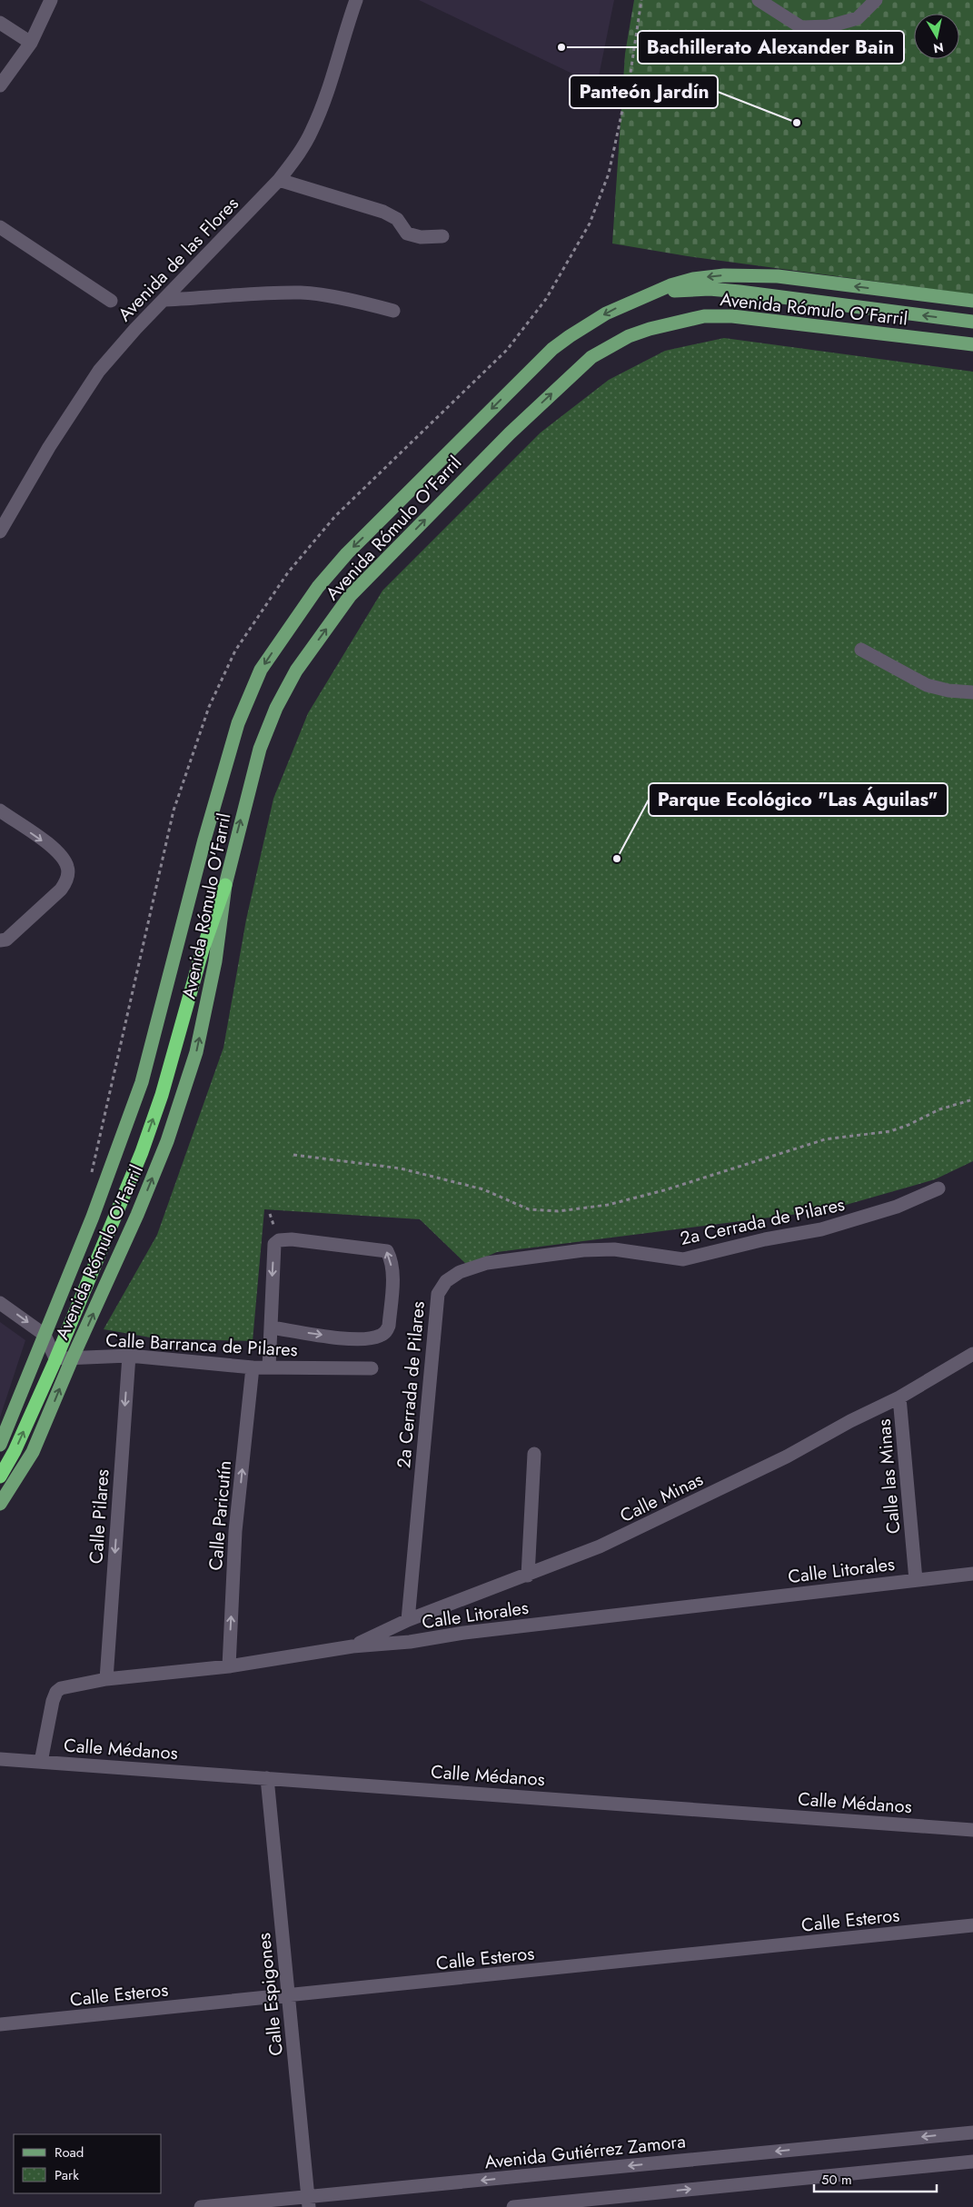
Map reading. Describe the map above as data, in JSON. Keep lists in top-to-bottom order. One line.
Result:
{"streets":{"main road":["Avenida Rómulo O'Farril"],"street":["Avenida de las Flores","2a Cerrada de Pilares","Calle Barranca de Pilares","Calle las Minas","Calle Minas","Calle Paricutín","Calle Pilares","Calle Litorales","Calle Médanos","Calle Esteros","Calle Espigones","Avenida Gutiérrez Zamora"]},"crossings":[["Avenida Rómulo O'Farril","Calle Barranca de Pilares"],["2a Cerrada de Pilares","Calle Minas"],["Calle Barranca de Pilares","Calle Paricutín"],["Calle Barranca de Pilares","Calle Pilares"],["Calle las Minas","Calle Minas"],["Calle las Minas","Calle Litorales"],["Calle Minas","Calle Litorales"],["Calle Paricutín","Calle Litorales"],["Calle Pilares","Calle Litorales"],["Calle Litorales","Calle Médanos"],["Calle Médanos","Calle Espigones"],["Calle Esteros","Calle Espigones"],["Calle Espigones","Avenida Gutiérrez Zamora"]],"one_way":["Calle Paricutín","Calle Pilares"],"places":["Bachillerato Alexander Bain","Panteón Jardín","Parque Ecológico \"Las Águilas\""],"legend":["Road","Park"],"scale_bar":"50 m","north":"bottom"}
